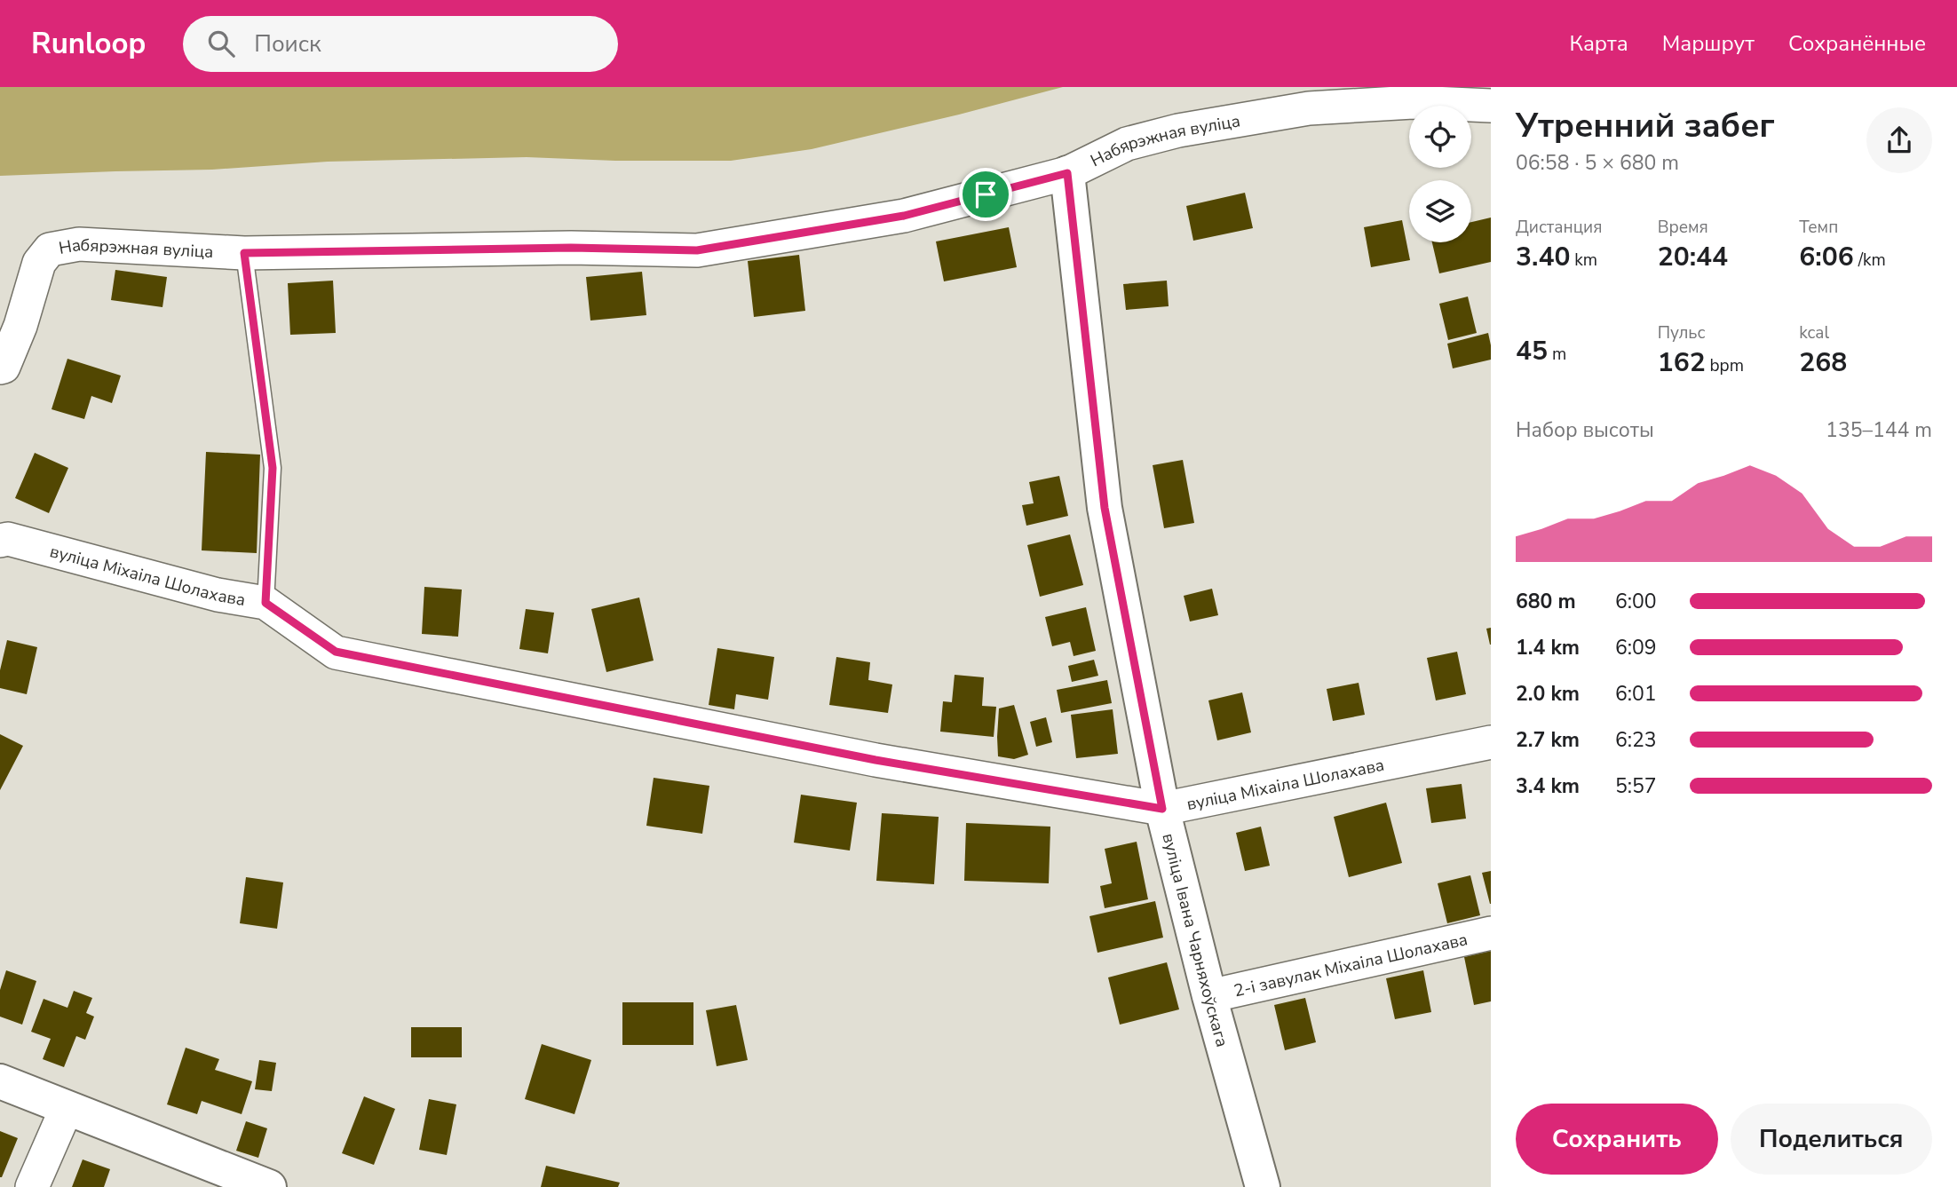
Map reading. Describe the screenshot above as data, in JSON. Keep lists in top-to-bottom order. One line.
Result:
{"streets":{"street":["Набярэжная вуліца","вуліца Міхаіла Шолахава","вуліца Івана Чарняхоўскага","2-і завулак Міхаіла Шолахава"]},"crossings":[["Набярэжная вуліца","вуліца Івана Чарняхоўскага"],["вуліца Міхаіла Шолахава","вуліца Івана Чарняхоўскага"],["вуліца Івана Чарняхоўскага","2-і завулак Міхаіла Шолахава"]],"page":{"header":"Runloop","search":"Поиск","nav":["Карта","Маршрут","Сохранённые"],"heading":["Утренний забег","06:58 · 5 × 680 m"],"stats":[["Дистанция","3.40 km"],["Время","20:44"],["Темп","6:06 /km"],["45 m"],["Пульс","162 bpm"],["kcal","268"]],"chart":["Набор высоты","135–144 m"],"list":[{"name":"680 m","note":"6:00"},{"name":"1.4 km","note":"6:09"},{"name":"2.0 km","note":"6:01"},{"name":"2.7 km","note":"6:23"},{"name":"3.4 km","note":"5:57"}],"buttons":["Сохранить","Поделиться"]}}
